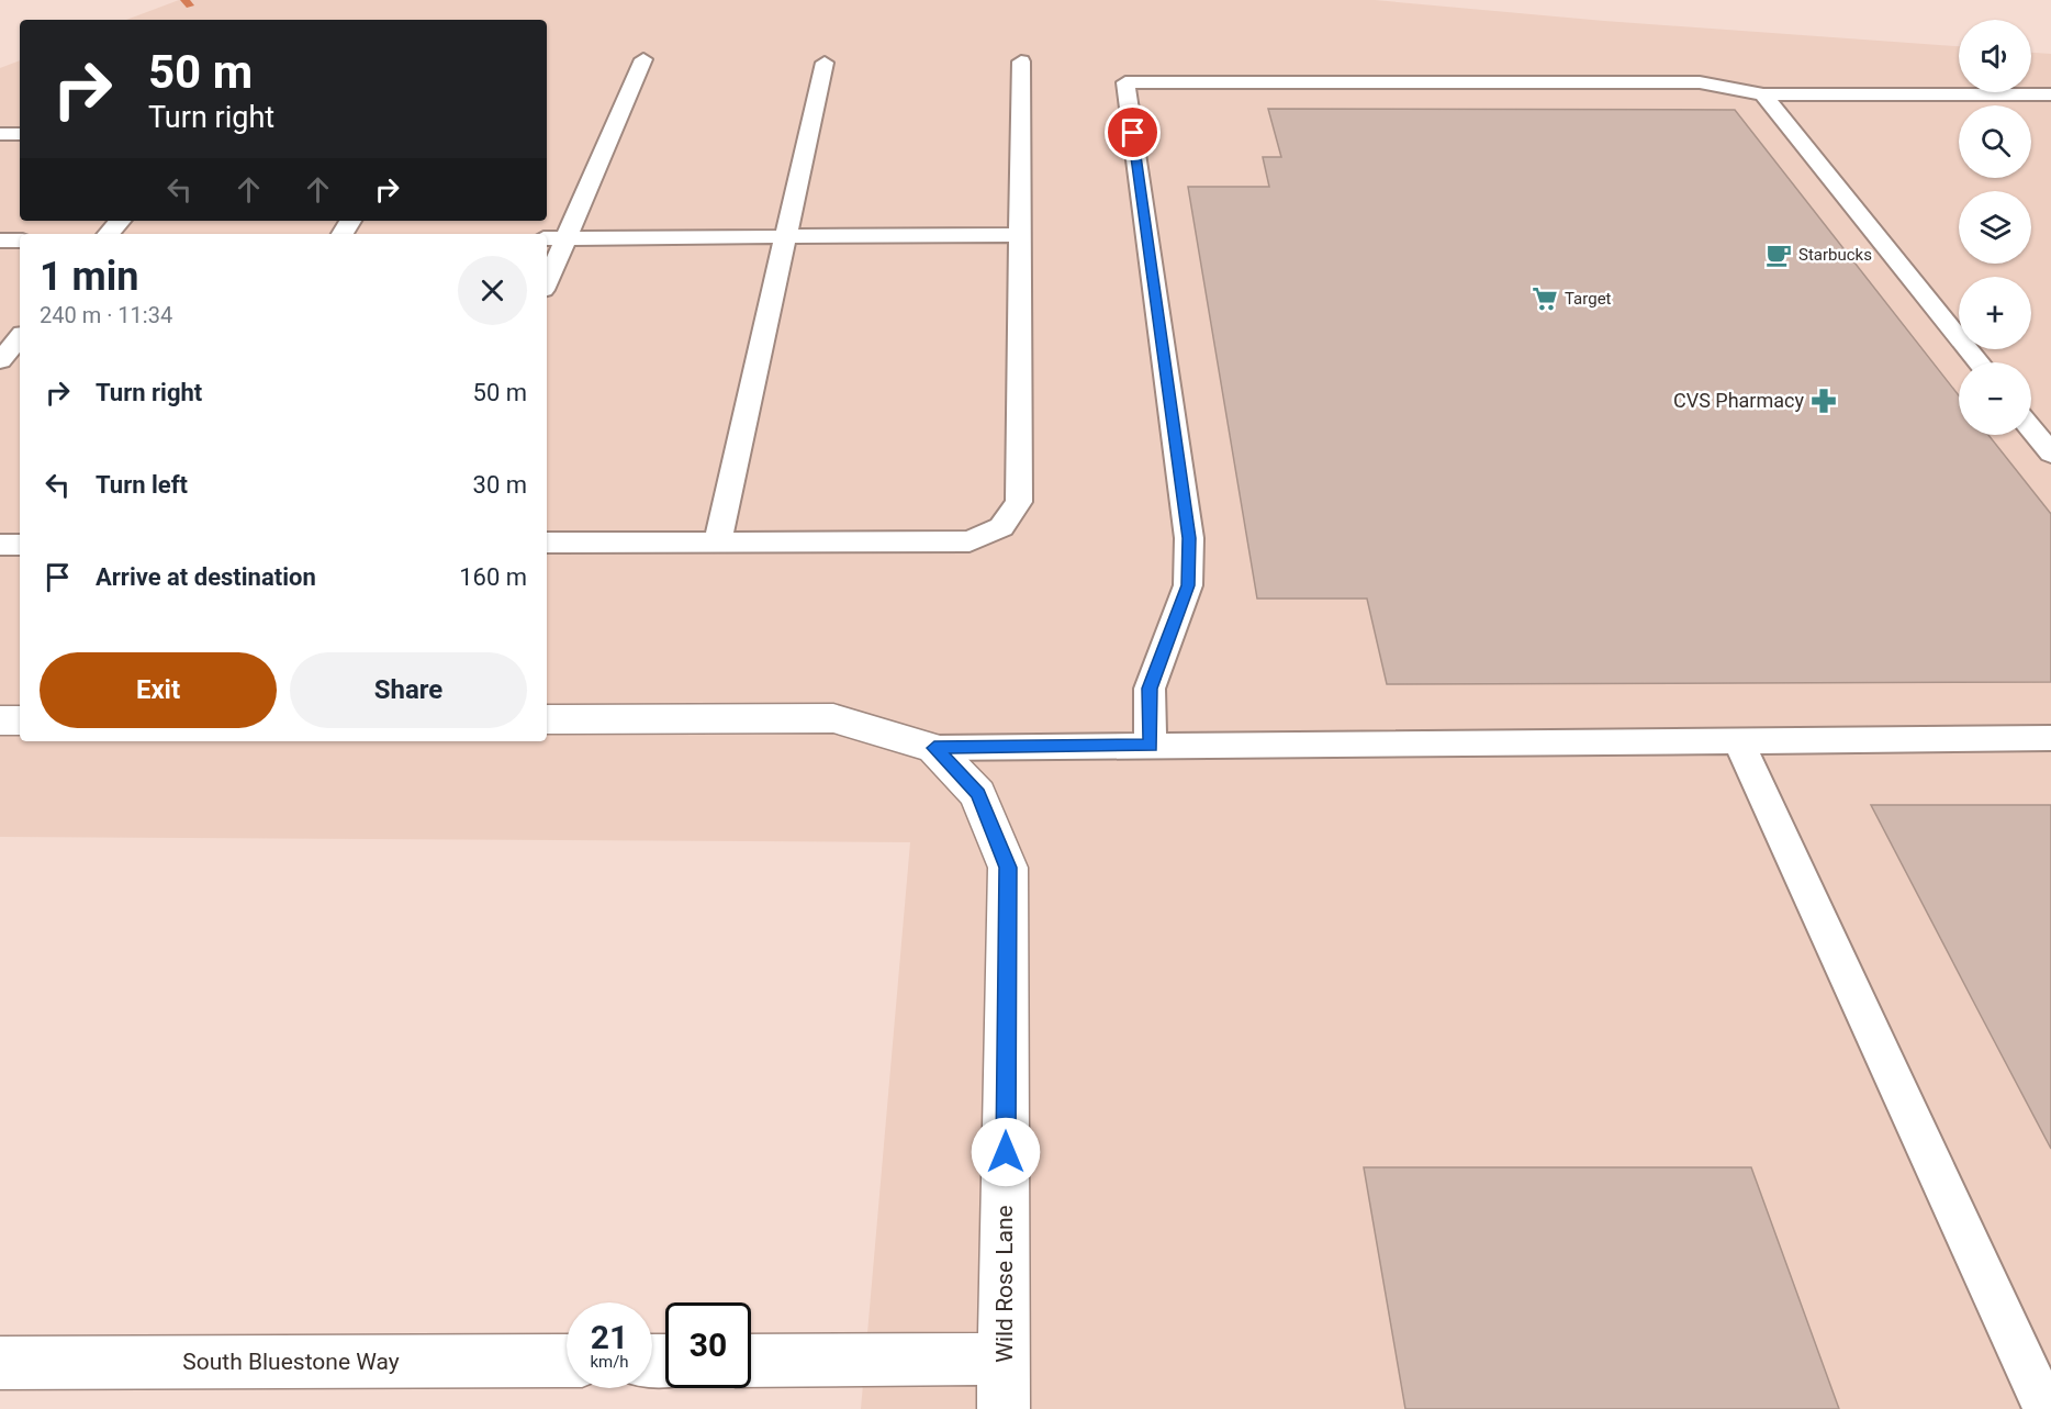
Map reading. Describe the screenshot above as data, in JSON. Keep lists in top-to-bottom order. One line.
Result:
{"streets":{"street":["Wild Rose Lane","South Bluestone Way"]},"places":{"cafe":["Starbucks"],"supermarket":["Target"],"pharmacy":["CVS Pharmacy"]},"page":{"map_buttons":["+","−"],"turn":["50 m","Turn right"],"heading":["1 min","240 m · 11:34"],"list":[{"name":"Turn right","value":"50 m"},{"name":"Turn left","value":"30 m"},{"name":"Arrive at destination","value":"160 m"}],"buttons":["Exit","Share"],"speed":"21 km/h","limit":"30"}}
